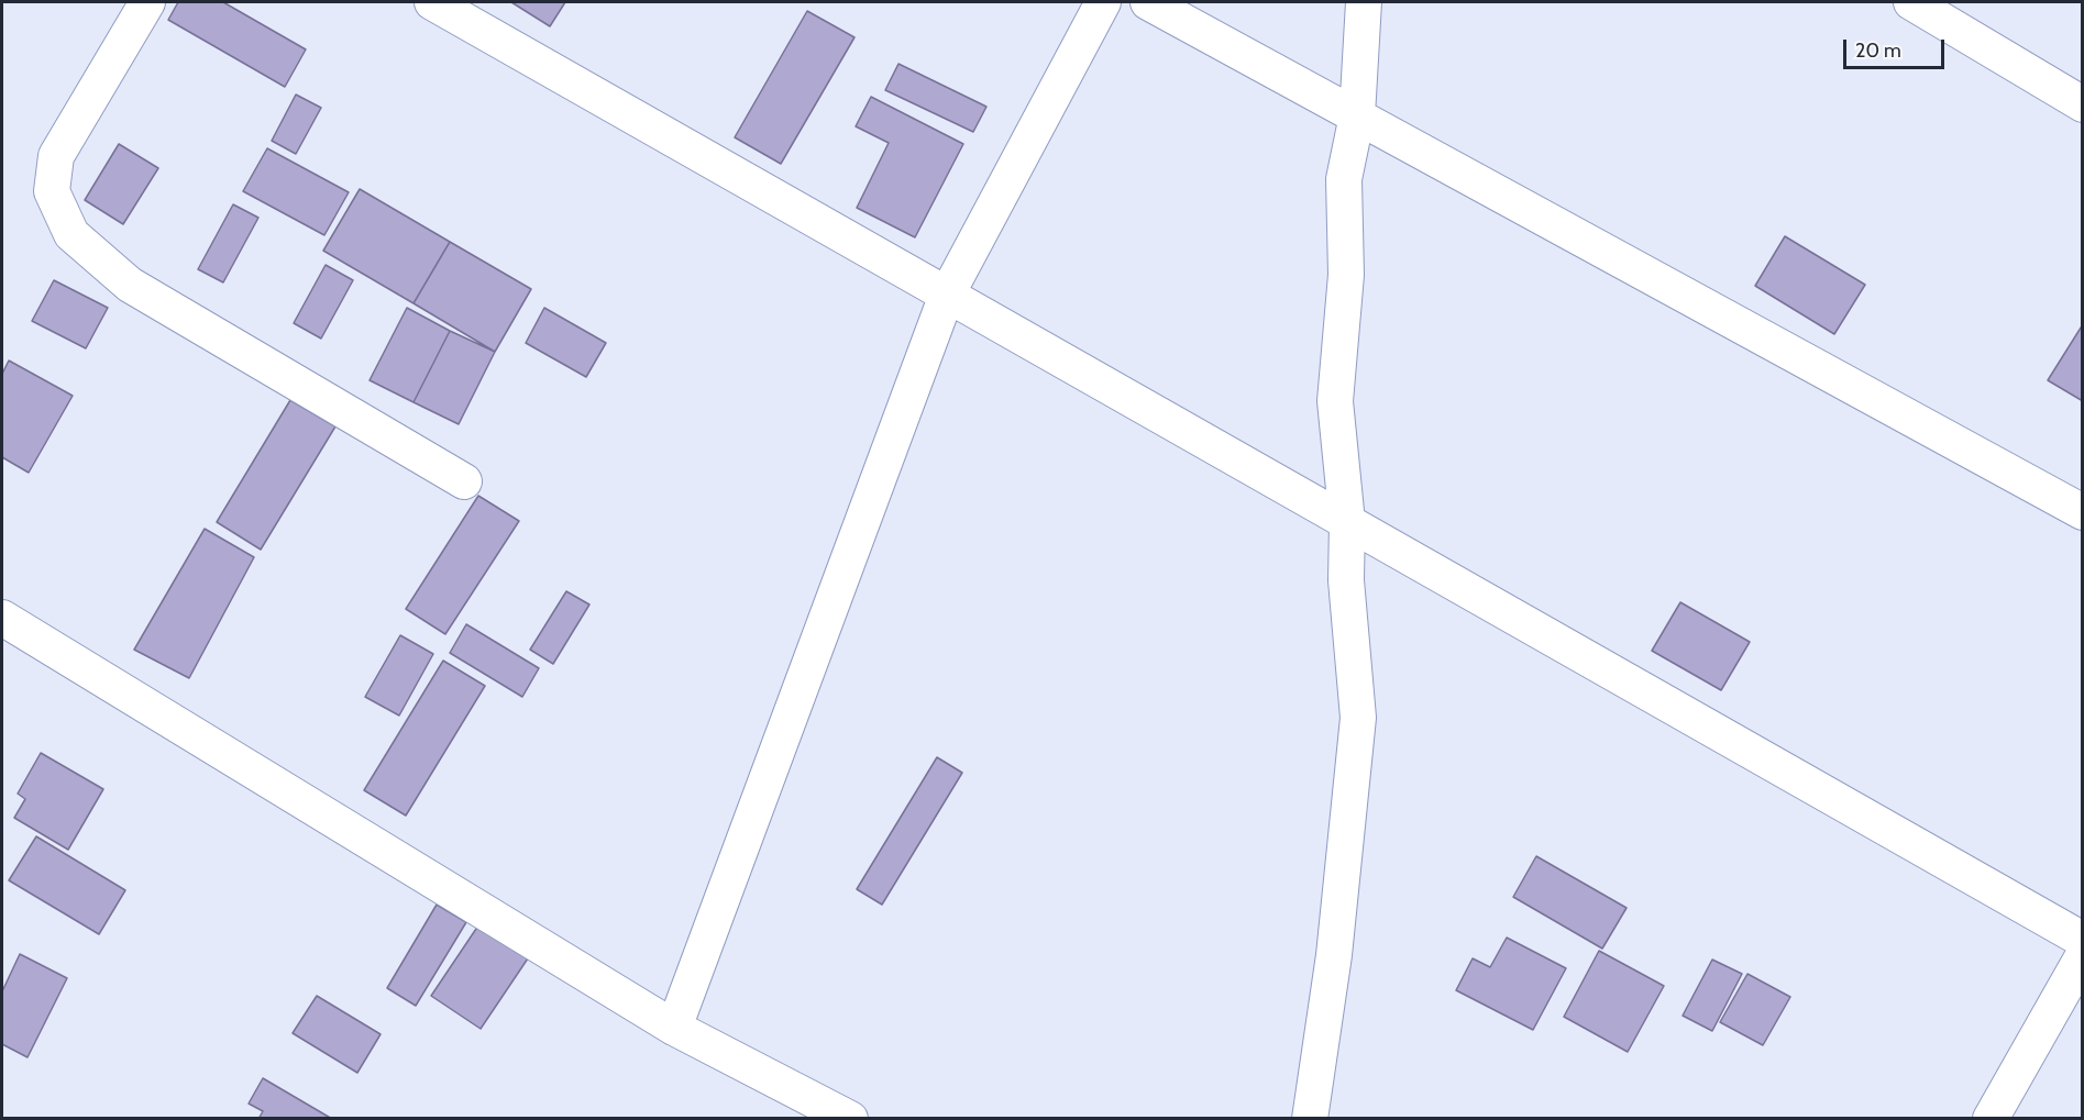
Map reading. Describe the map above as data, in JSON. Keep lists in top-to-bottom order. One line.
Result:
{"scale_bar":"20 m"}
